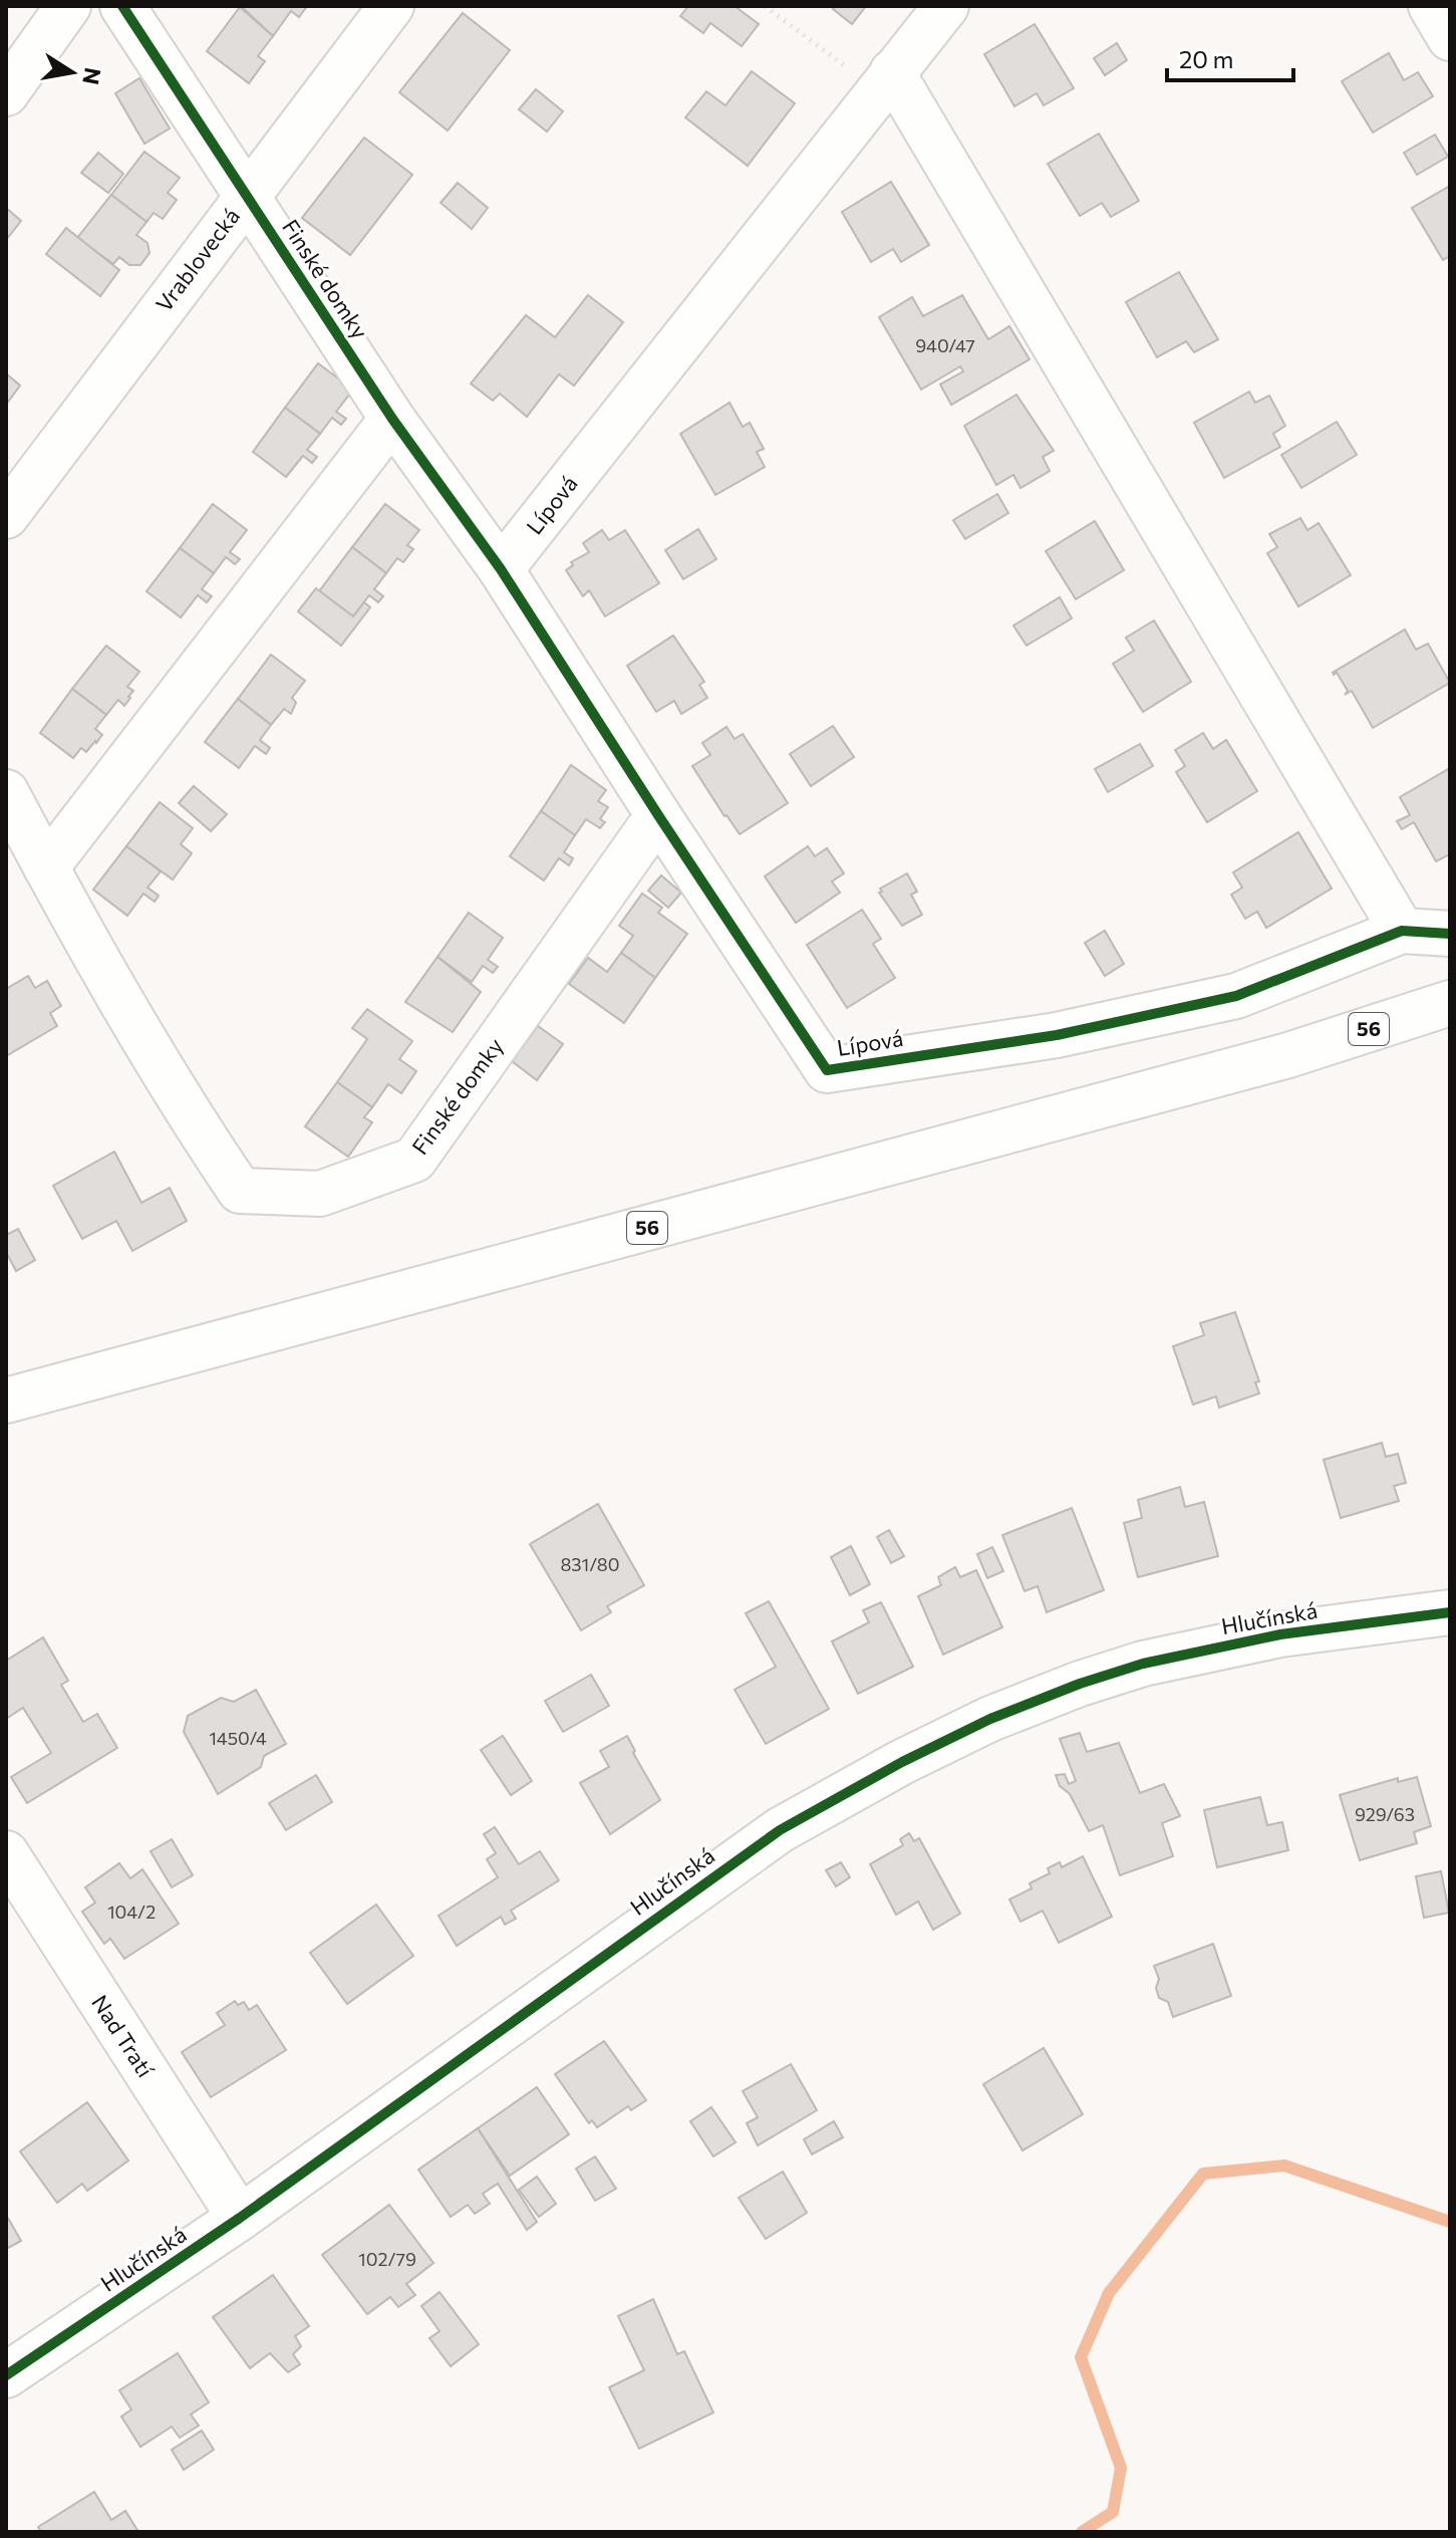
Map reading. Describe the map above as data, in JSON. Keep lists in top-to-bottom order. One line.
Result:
{"streets":{"street":["Vrablovecká","Finské domky","Lípová","56","Hlučínská","Nad Tratí"]},"crossings":[["Vrablovecká","Finské domky"],["Finské domky","Lípová"],["Hlučínská","Nad Tratí"]],"house_numbers":["940/47","831/80","1450/4","929/63","104/2","102/79"],"scale_bar":"20 m","north":"right"}
